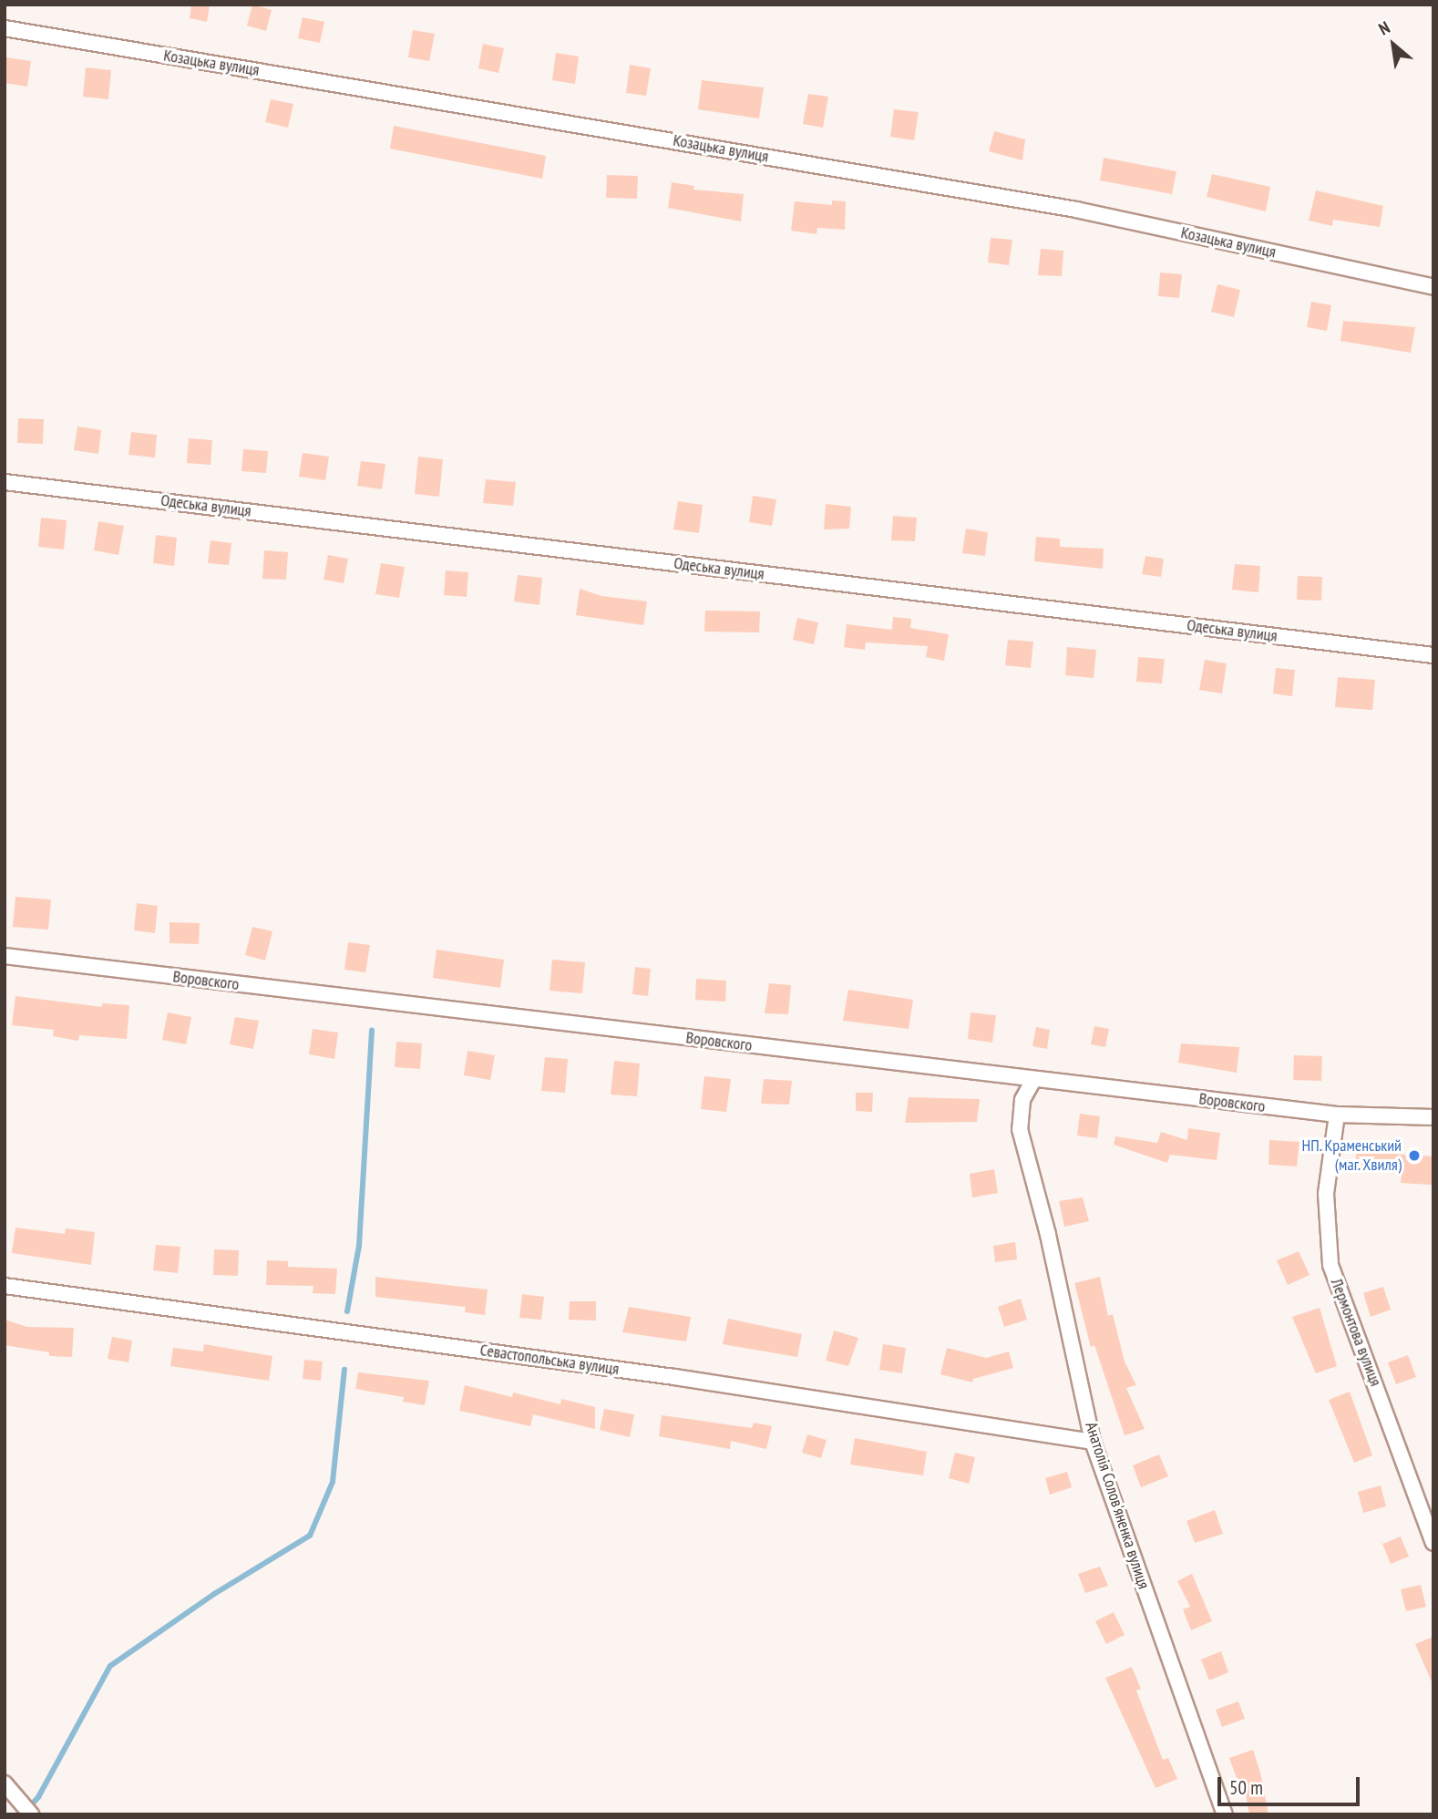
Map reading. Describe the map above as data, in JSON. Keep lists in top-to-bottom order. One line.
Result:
{"streets":{"street":["Козацька вулиця","Одеська вулиця","Воровского","Лермонтова вулиця","Севастопольська вулиця","Анатолія Солов'яненка вулиця"]},"crossings":[["Воровского","Лермонтова вулиця"],["Воровского","Анатолія Солов'яненка вулиця"],["Севастопольська вулиця","Анатолія Солов'яненка вулиця"]],"places":["НП. Краменський (маг. Хвиля)"],"scale_bar":"50 m","north":"top left"}
